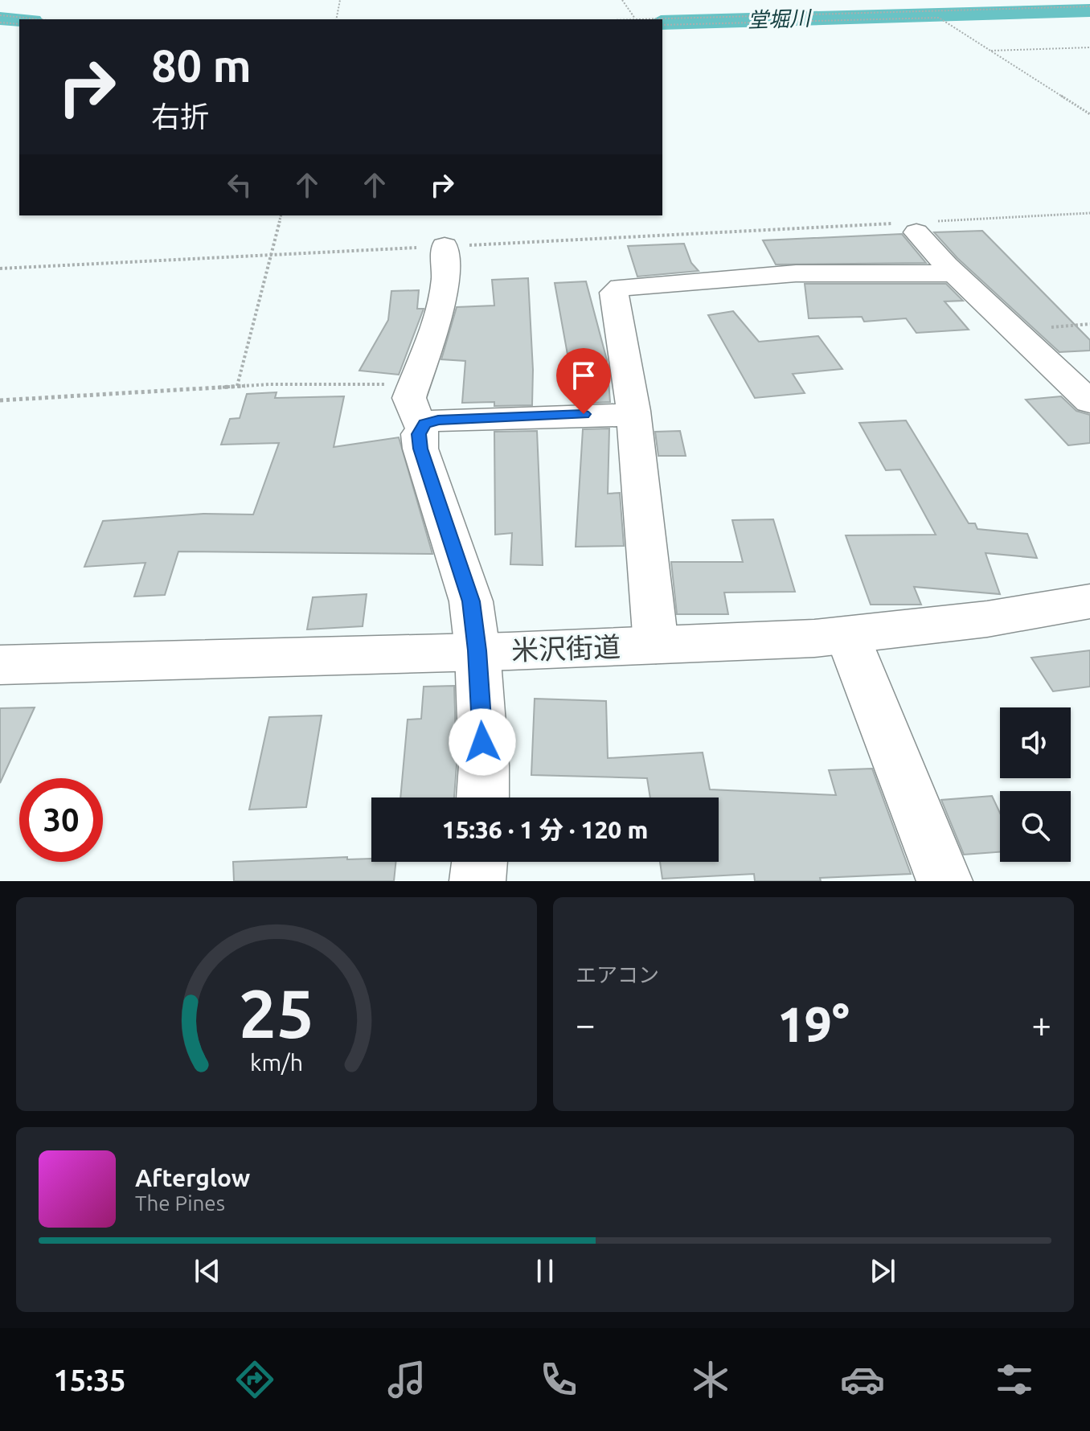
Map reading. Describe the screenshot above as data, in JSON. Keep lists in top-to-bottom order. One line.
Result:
{"streets":{"main road":["米沢街道"]},"water":["堂堀川"],"page":{"turn":["80 m","右折"],"limit":"30","trip":"15:36 · 1 分 · 120 m","tile":"エアコン","heat":["−","19°","+"],"song":["Afterglow","The Pines"],"tabs":"15:35","gauge":["25","km/h"]}}
